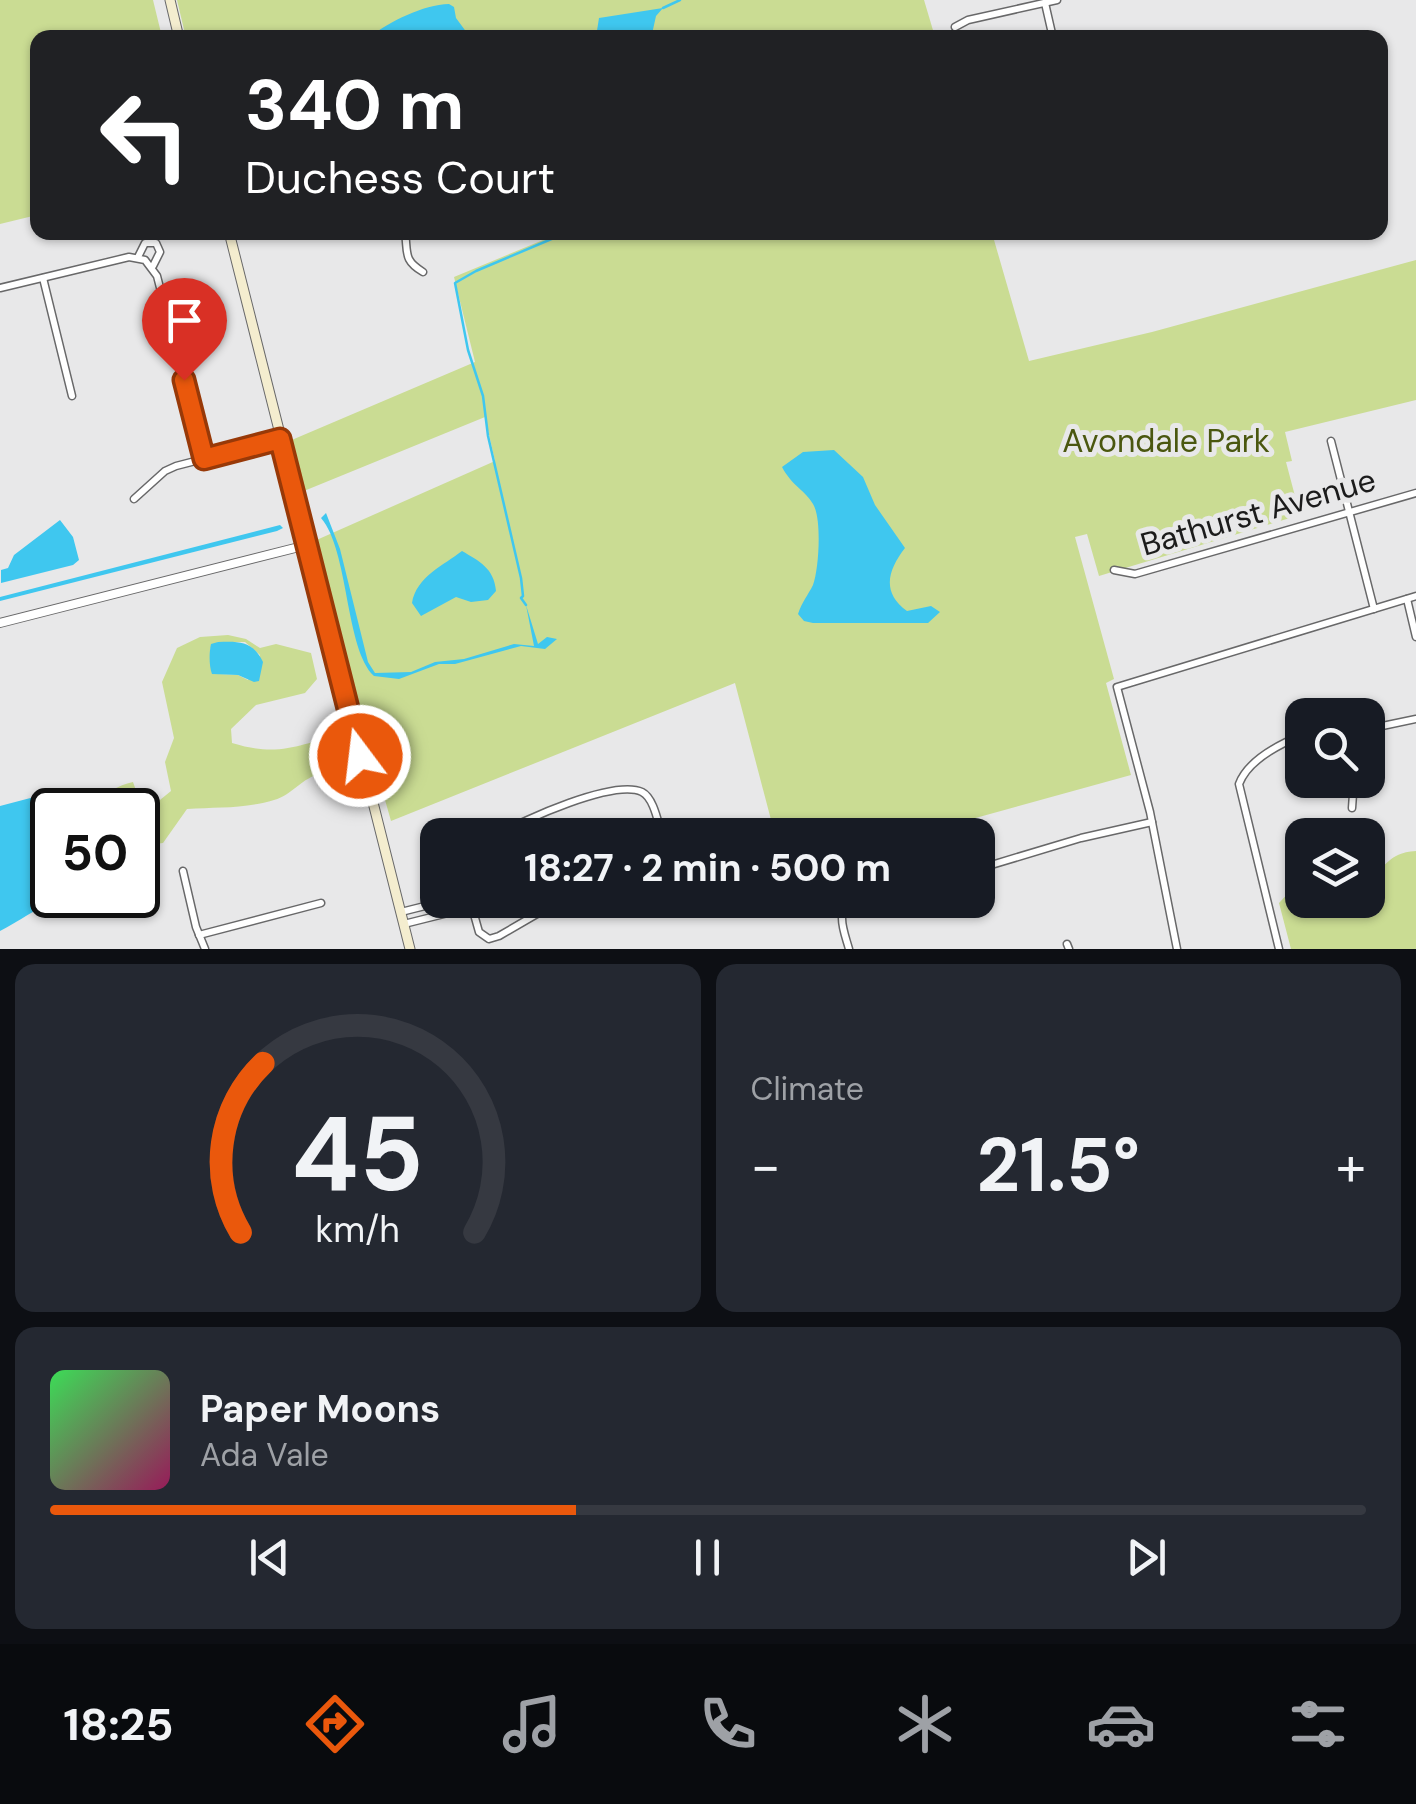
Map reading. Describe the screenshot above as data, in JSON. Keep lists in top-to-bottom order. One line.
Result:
{"streets":{"street":["Bathurst Avenue"]},"parks":["Avondale Park"],"page":{"turn":["340 m","Duchess Court"],"limit":"50","trip":"18:27 · 2 min · 500 m","tile":"Climate","heat":["−","21.5°","+"],"song":["Paper Moons","Ada Vale"],"tabs":"18:25","gauge":["45","km/h"]}}
